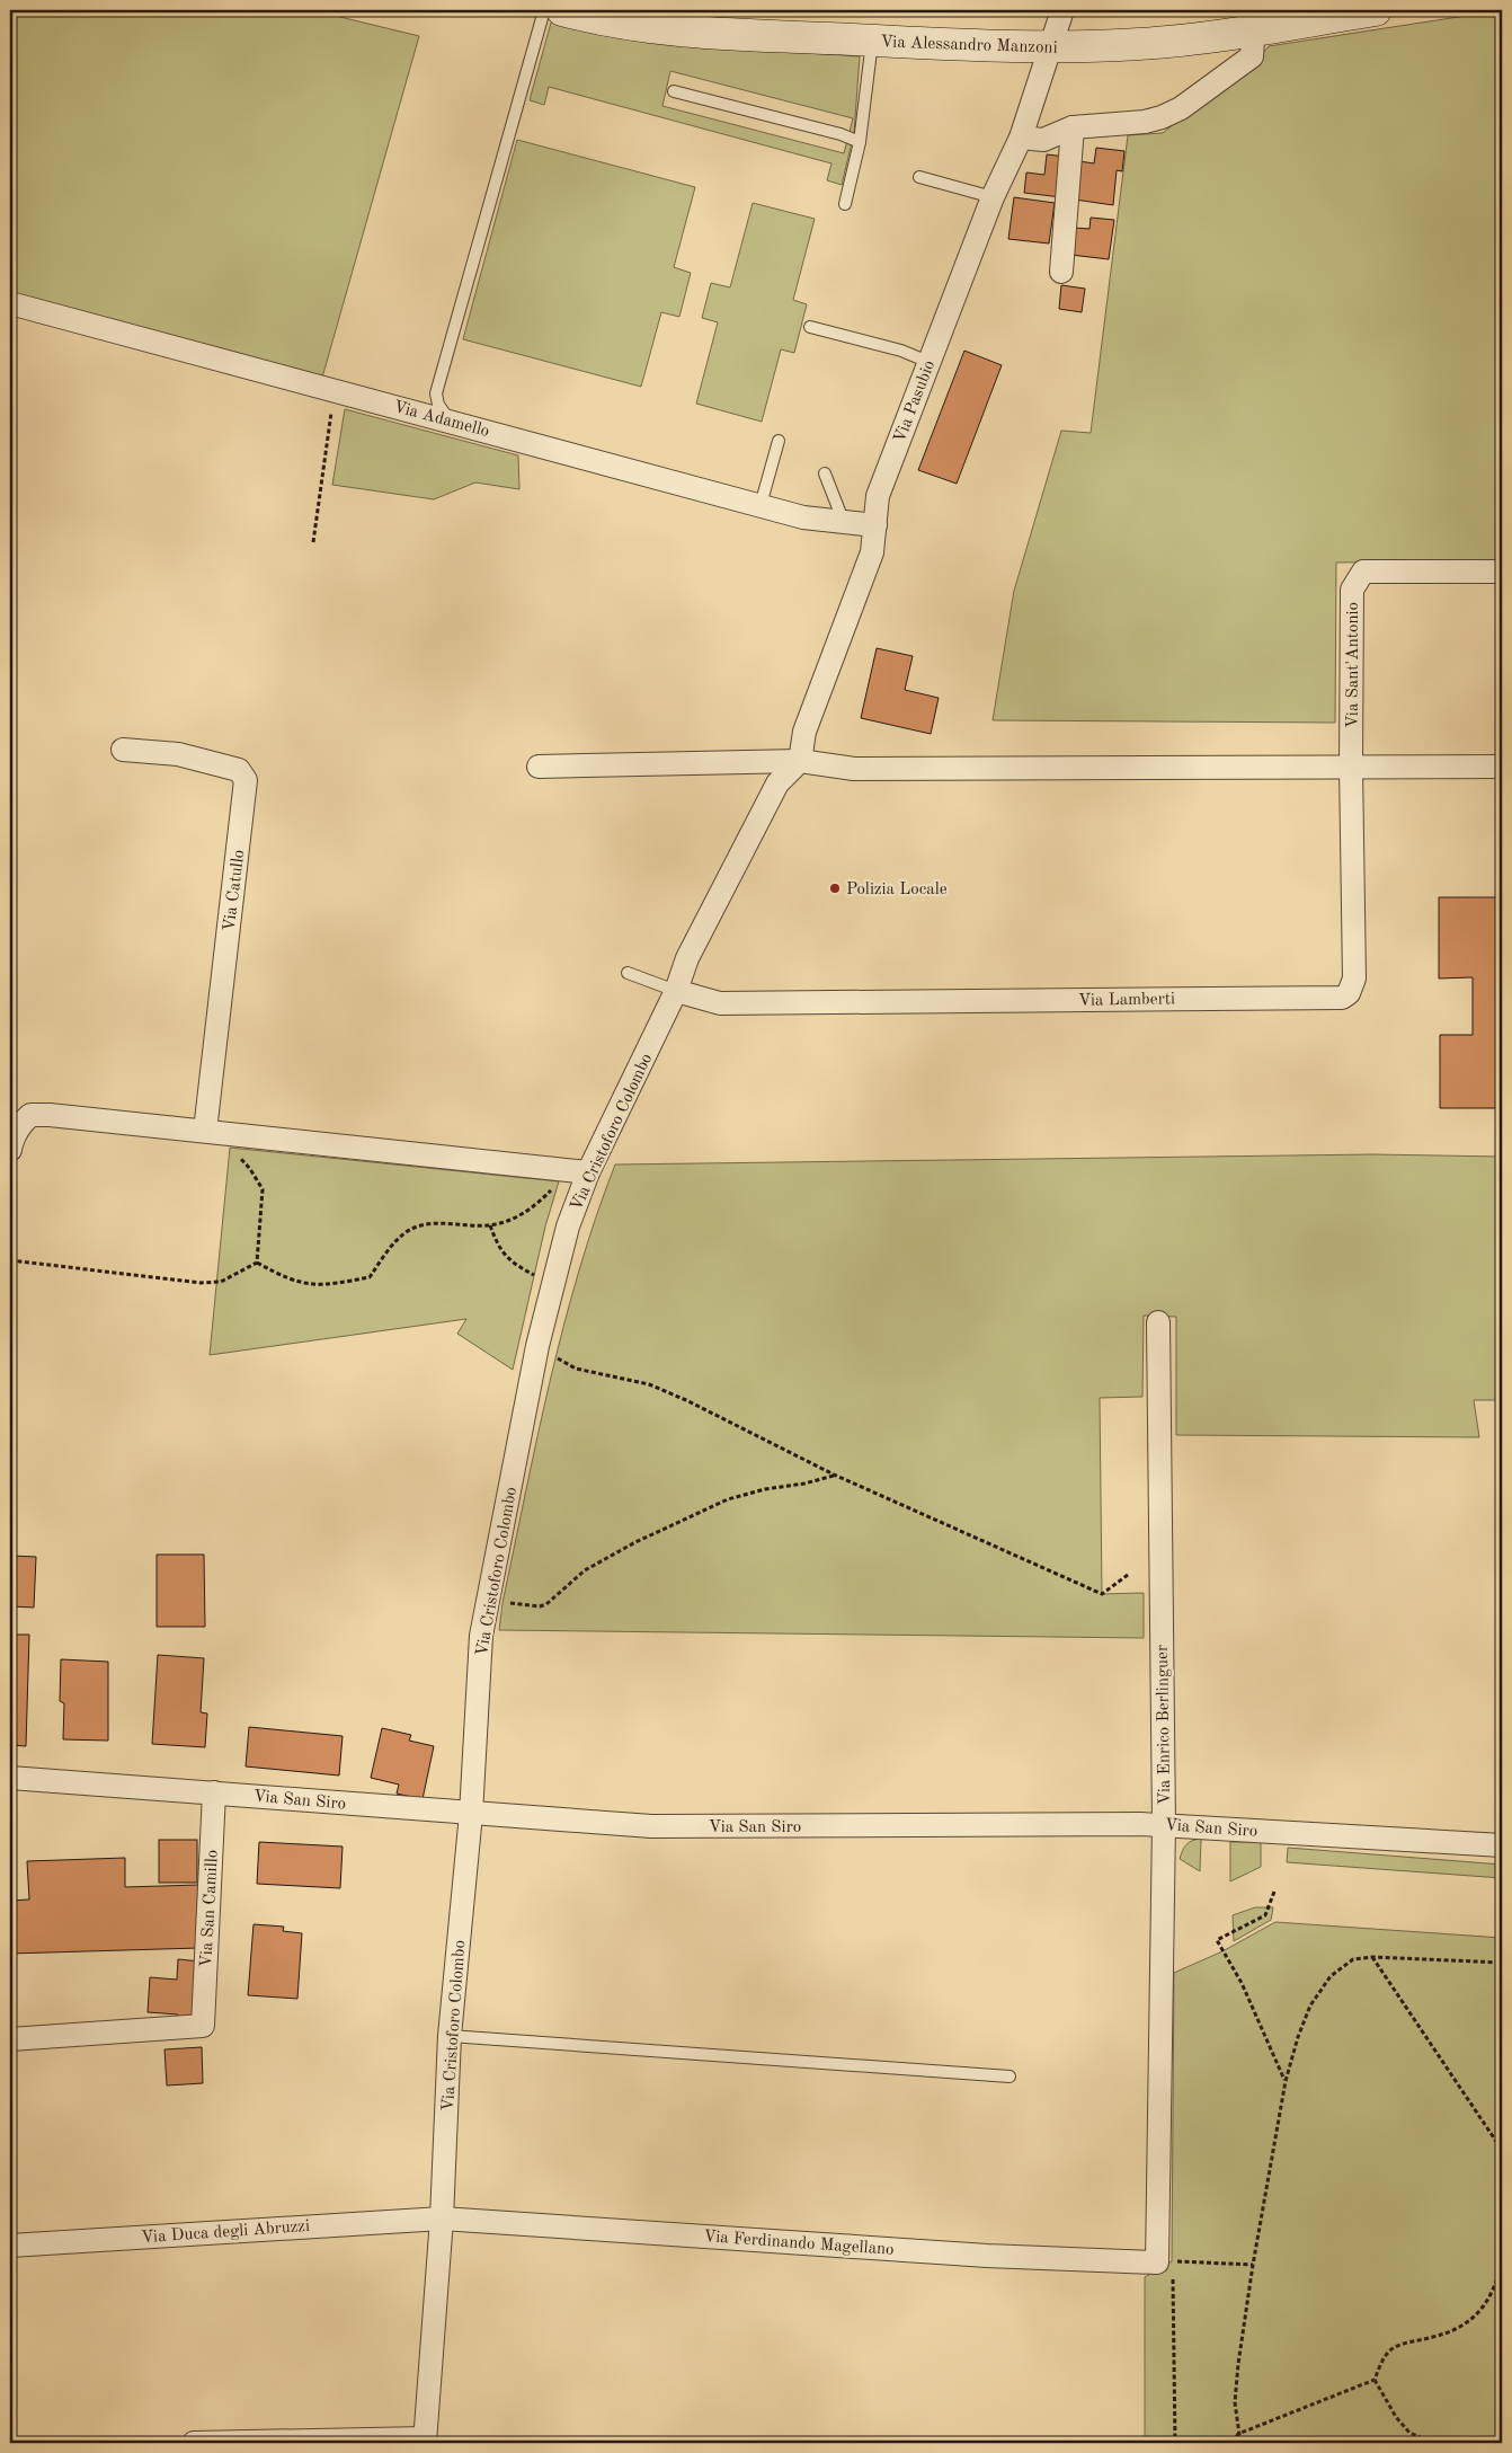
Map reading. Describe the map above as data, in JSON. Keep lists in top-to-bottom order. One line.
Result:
{"streets":{"street":["Via Alessandro Manzoni","Via Pasubio","Via Adamello","Via Sant'Antonio","Via Catullo","Via Lamberti","Via Cristoforo Colombo","Via Enrico Berlinguer","Via San Siro","Via San Camillo","Via Duca degli Abruzzi","Via Ferdinando Magellano"]},"crossings":[["Via Alessandro Manzoni","Via Pasubio"],["Via Pasubio","Via Adamello"],["Via Pasubio","Via Cristoforo Colombo"],["Via Sant'Antonio","Via Lamberti"],["Via Lamberti","Via Cristoforo Colombo"],["Via Cristoforo Colombo","Via San Siro"],["Via Cristoforo Colombo","Via Duca degli Abruzzi"],["Via Cristoforo Colombo","Via Ferdinando Magellano"],["Via Enrico Berlinguer","Via San Siro"],["Via Enrico Berlinguer","Via Ferdinando Magellano"],["Via San Siro","Via San Camillo"],["Via Duca degli Abruzzi","Via Ferdinando Magellano"]],"places":["Polizia Locale"]}
